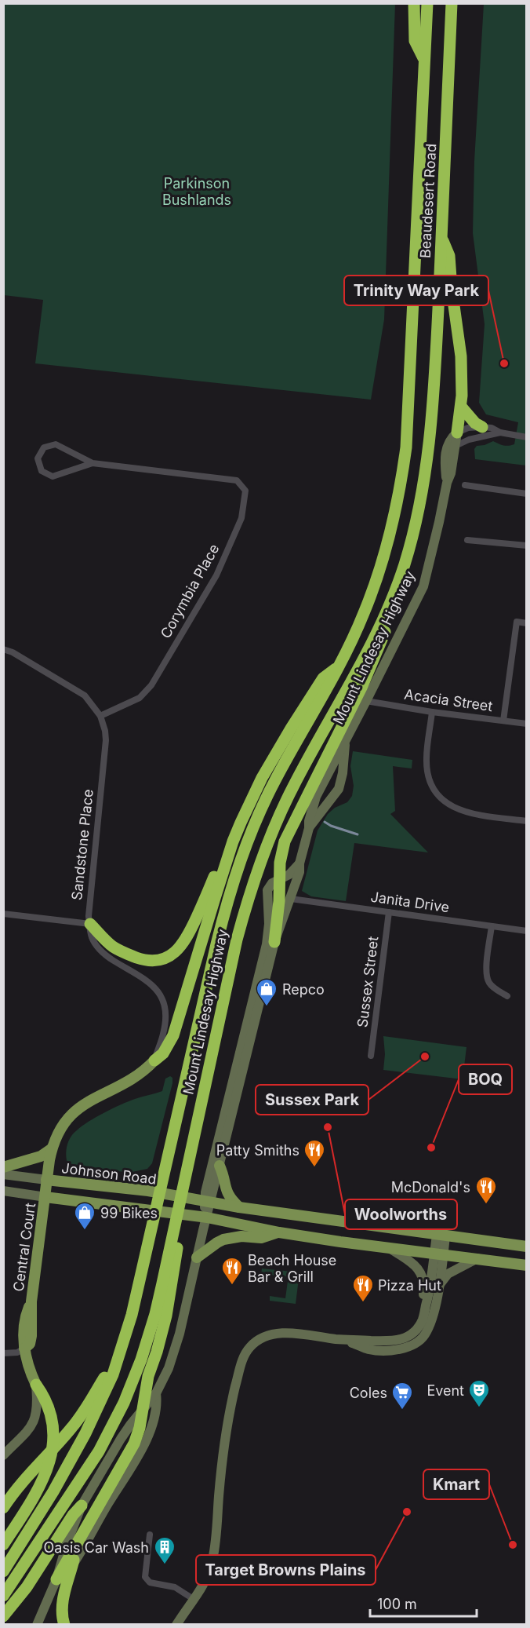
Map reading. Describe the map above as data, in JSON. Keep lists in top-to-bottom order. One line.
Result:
{"streets":{"highway":["Beaudesert Road","Mount Lindesay Highway"],"main road":["Johnson Road","Central Court"],"street":["Corymbia Place","Acacia Street","Sandstone Place","Janita Drive","Sussex Street"]},"crossings":[["Beaudesert Road","Mount Lindesay Highway"],["Corymbia Place","Sandstone Place"],["Mount Lindesay Highway","Acacia Street"],["Mount Lindesay Highway","Janita Drive"],["Mount Lindesay Highway","Johnson Road"],["Janita Drive","Sussex Street"]],"parks":["Parkinson Bushlands"],"places":{"other":["Trinity Way Park","Sussex Park","Woolworths","BOQ","Target Browns Plains","Kmart"],"shop":["Repco","99 Bikes"],"restaurant":["Patty Smiths","McDonald's","Beach House Bar & Grill","Pizza Hut"],"theatre":["Event"],"supermarket":["Coles"],"building":["Oasis Car Wash"]},"scale_bar":"100 m"}
